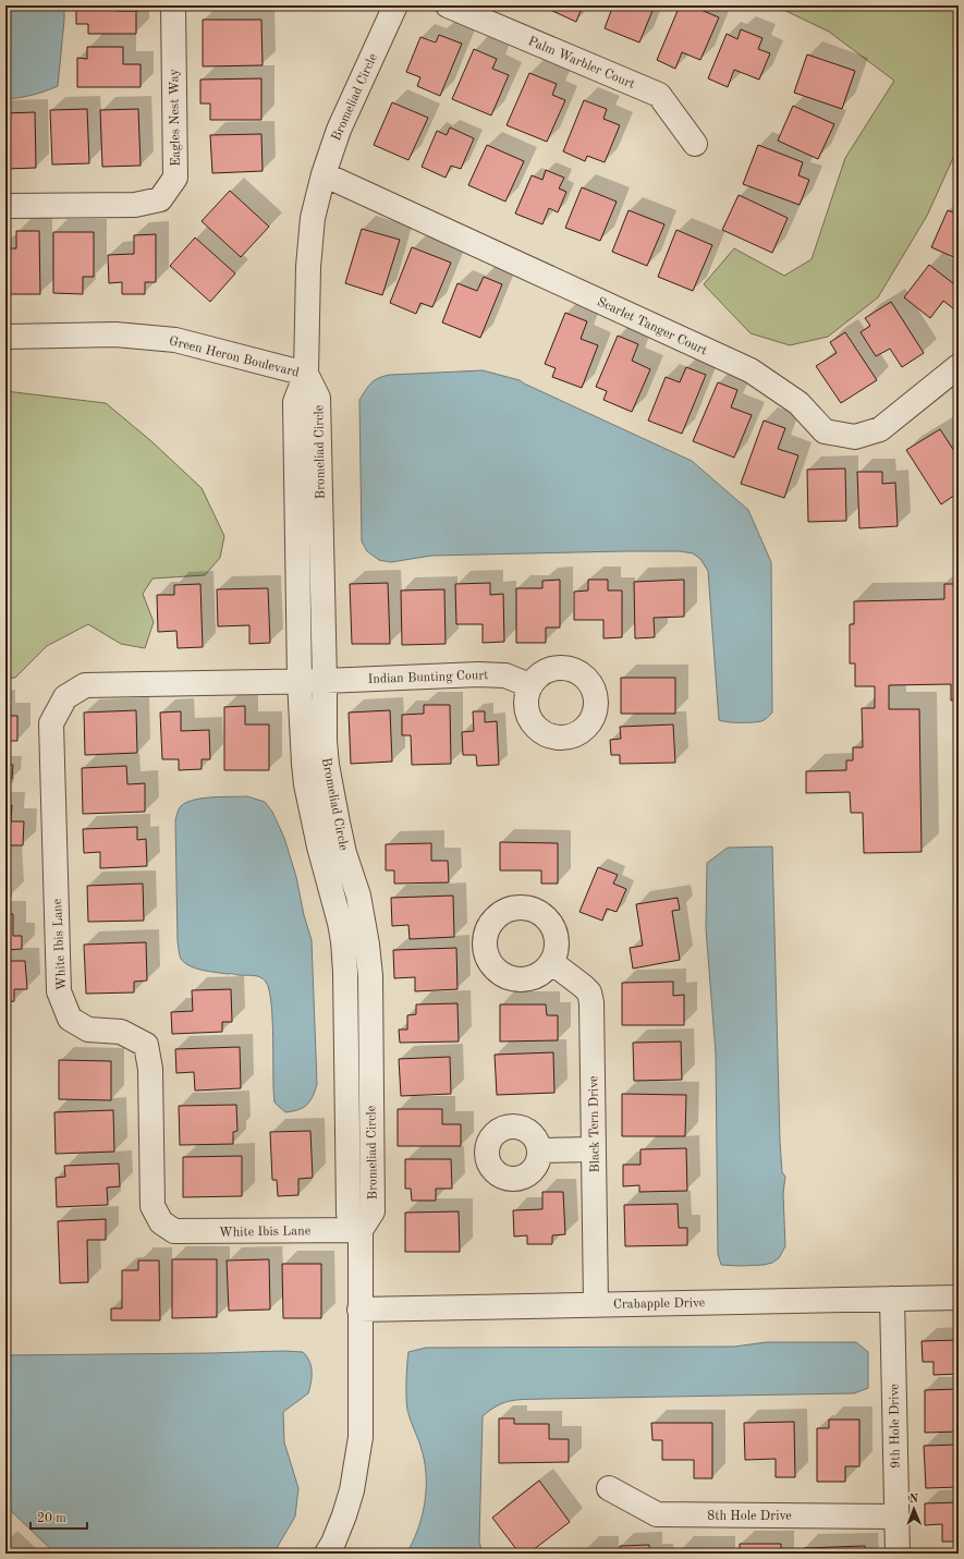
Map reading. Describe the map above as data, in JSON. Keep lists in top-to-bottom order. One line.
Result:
{"streets":{"street":["Palm Warbler Court","Bromeliad Circle","Eagles Nest Way","Scarlet Tanger Court","Green Heron Boulevard","Indian Bunting Court","White Ibis Lane","Black Tern Drive","Crabapple Drive","9th Hole Drive","8th Hole Drive"]},"crossings":[["Bromeliad Circle","Scarlet Tanger Court"],["Bromeliad Circle","Green Heron Boulevard"],["Bromeliad Circle","Indian Bunting Court"],["Bromeliad Circle","White Ibis Lane"],["Indian Bunting Court","White Ibis Lane"],["Black Tern Drive","Crabapple Drive"],["Crabapple Drive","9th Hole Drive"],["9th Hole Drive","8th Hole Drive"]],"scale_bar":"20 m","north":"top"}
